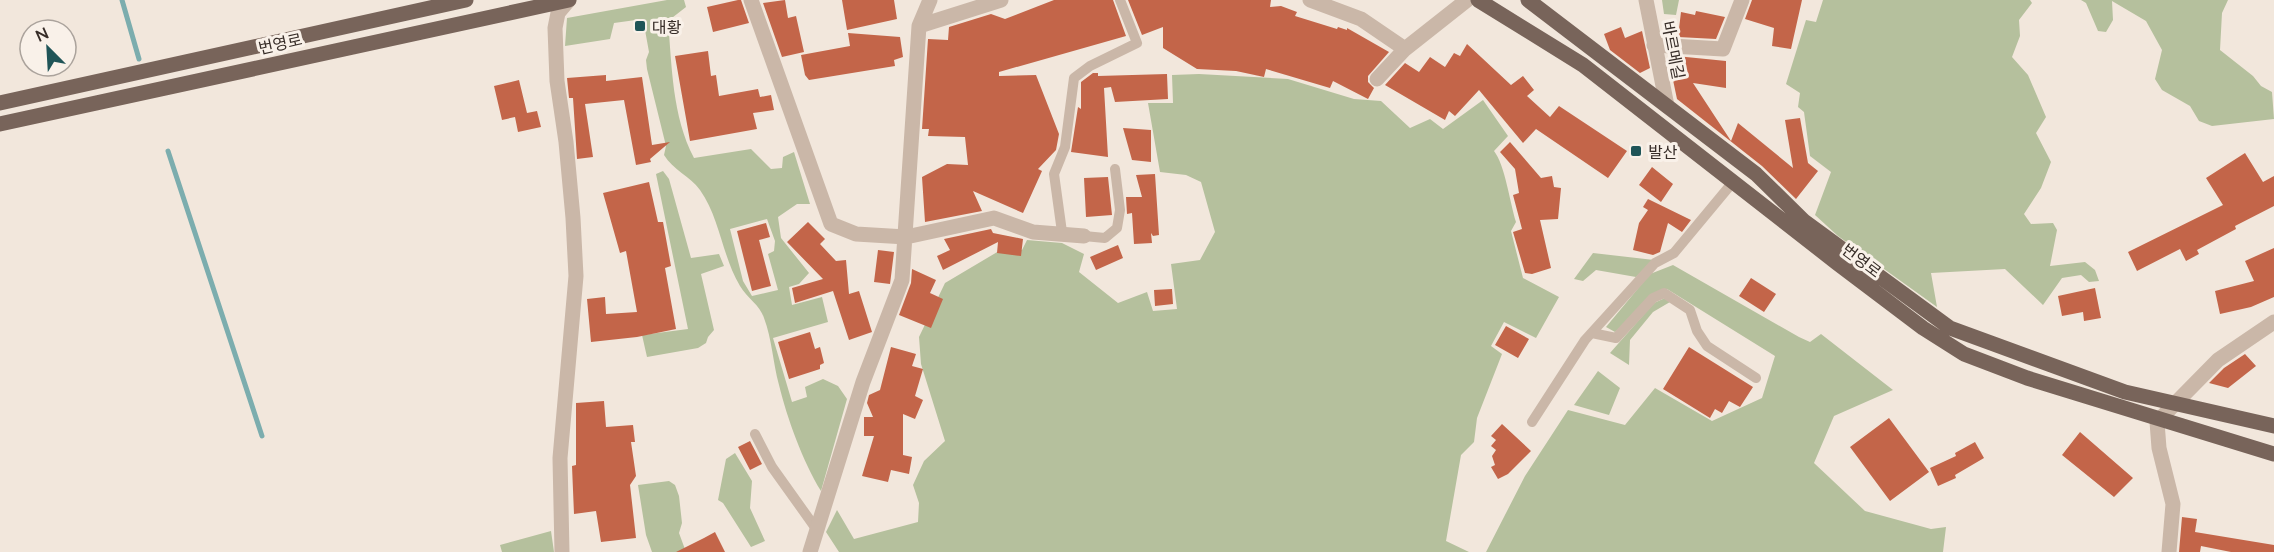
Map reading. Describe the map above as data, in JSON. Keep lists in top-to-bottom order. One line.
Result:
{"streets":{"main road":["번영로"],"street":["바르메길"]},"crossings":[["번영로","바르메길"]],"places":{"transit":["대황","발산"]},"north":"top left"}
